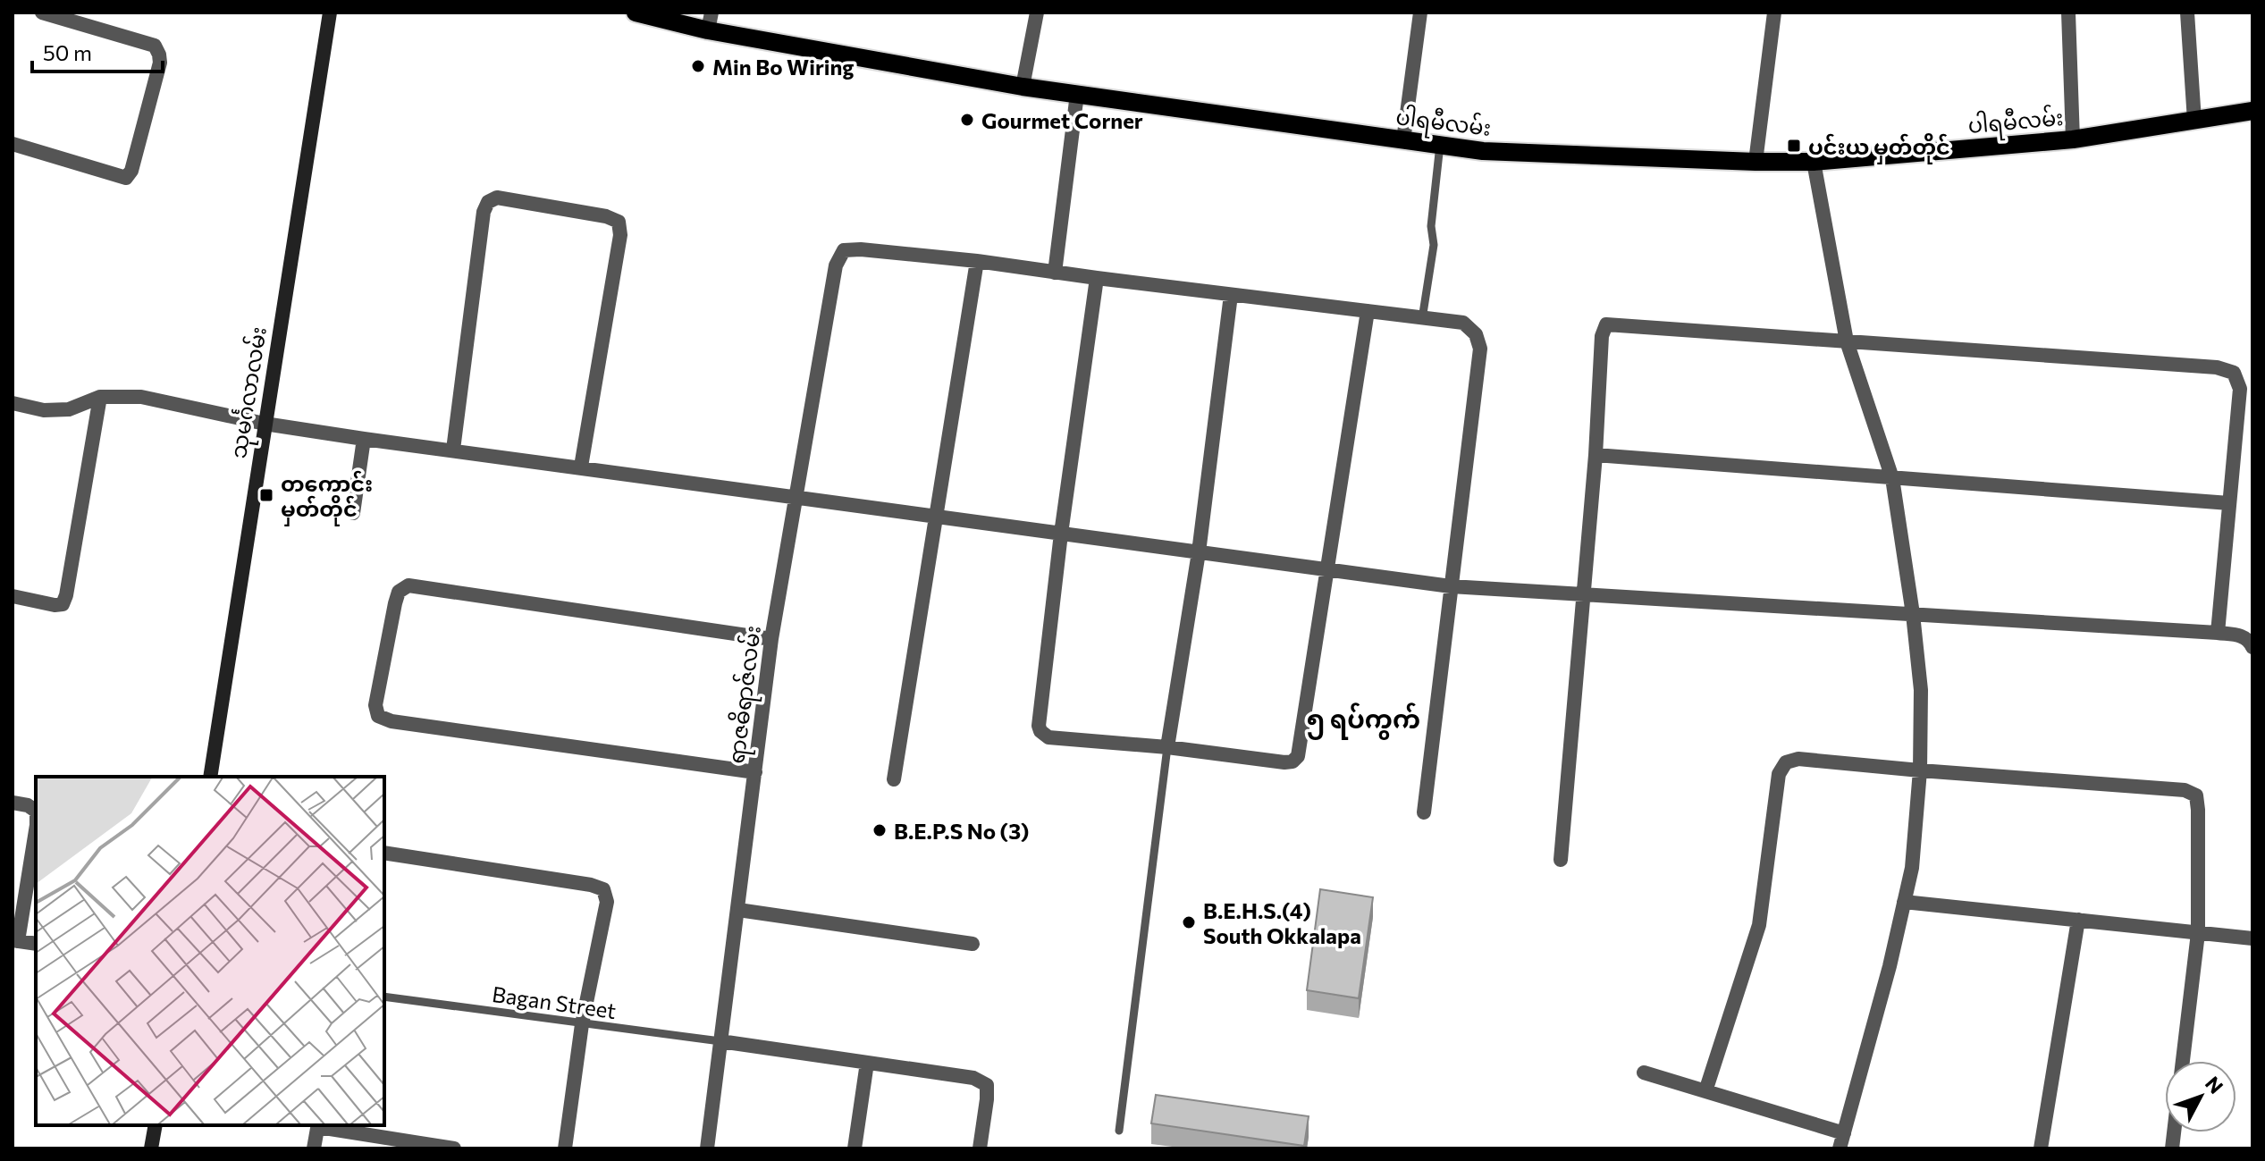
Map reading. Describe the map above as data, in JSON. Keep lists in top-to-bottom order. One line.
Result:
{"streets":{"main road":["ပါရမီလမ်း","သုမင်္ဂလာလမ်း"],"street":["ရာဇဓိရာဇ်လမ်း"],"lane":["Bagan Street"]},"crossings":[["ရာဇဓိရာဇ်လမ်း","Bagan Street"]],"districts":["၅ ရပ်ကွက်"],"places":{"other":["Min Bo Wiring","Gourmet Corner","B.E.P.S No (3)","B.E.H.S.(4) South Okkalapa"],"transit":["ပင်းယ မှတ်တိုင်","တကောင်း မှတ်တိုင်"]},"scale_bar":"50 m","north":"top right"}
